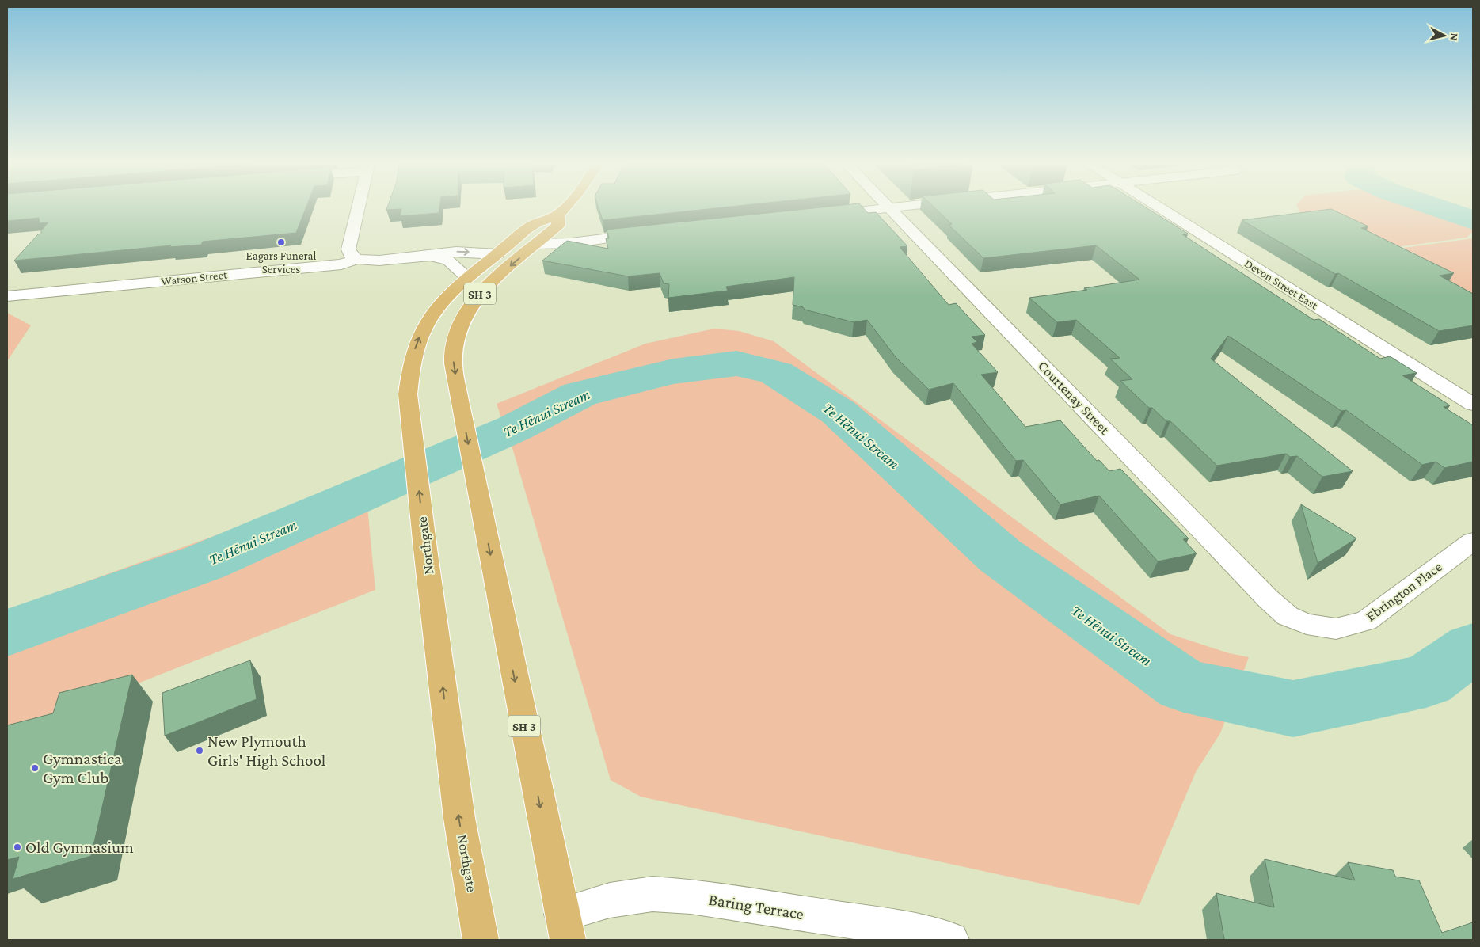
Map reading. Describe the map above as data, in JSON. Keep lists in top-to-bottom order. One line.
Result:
{"streets":{"highway":["SH 3","Northgate"],"street":["Watson Street","Devon Street East","Courtenay Street","Ebrington Place","Baring Terrace"]},"crossings":[["Watson Street","Northgate"],["Courtenay Street","Ebrington Place"],["Northgate","Baring Terrace"]],"water":["Te Hēnui Stream"],"places":["Eagars Funeral Services","New Plymouth Girls' High School","Gymnastica Gym Club","Old Gymnasium"],"north":"right"}
